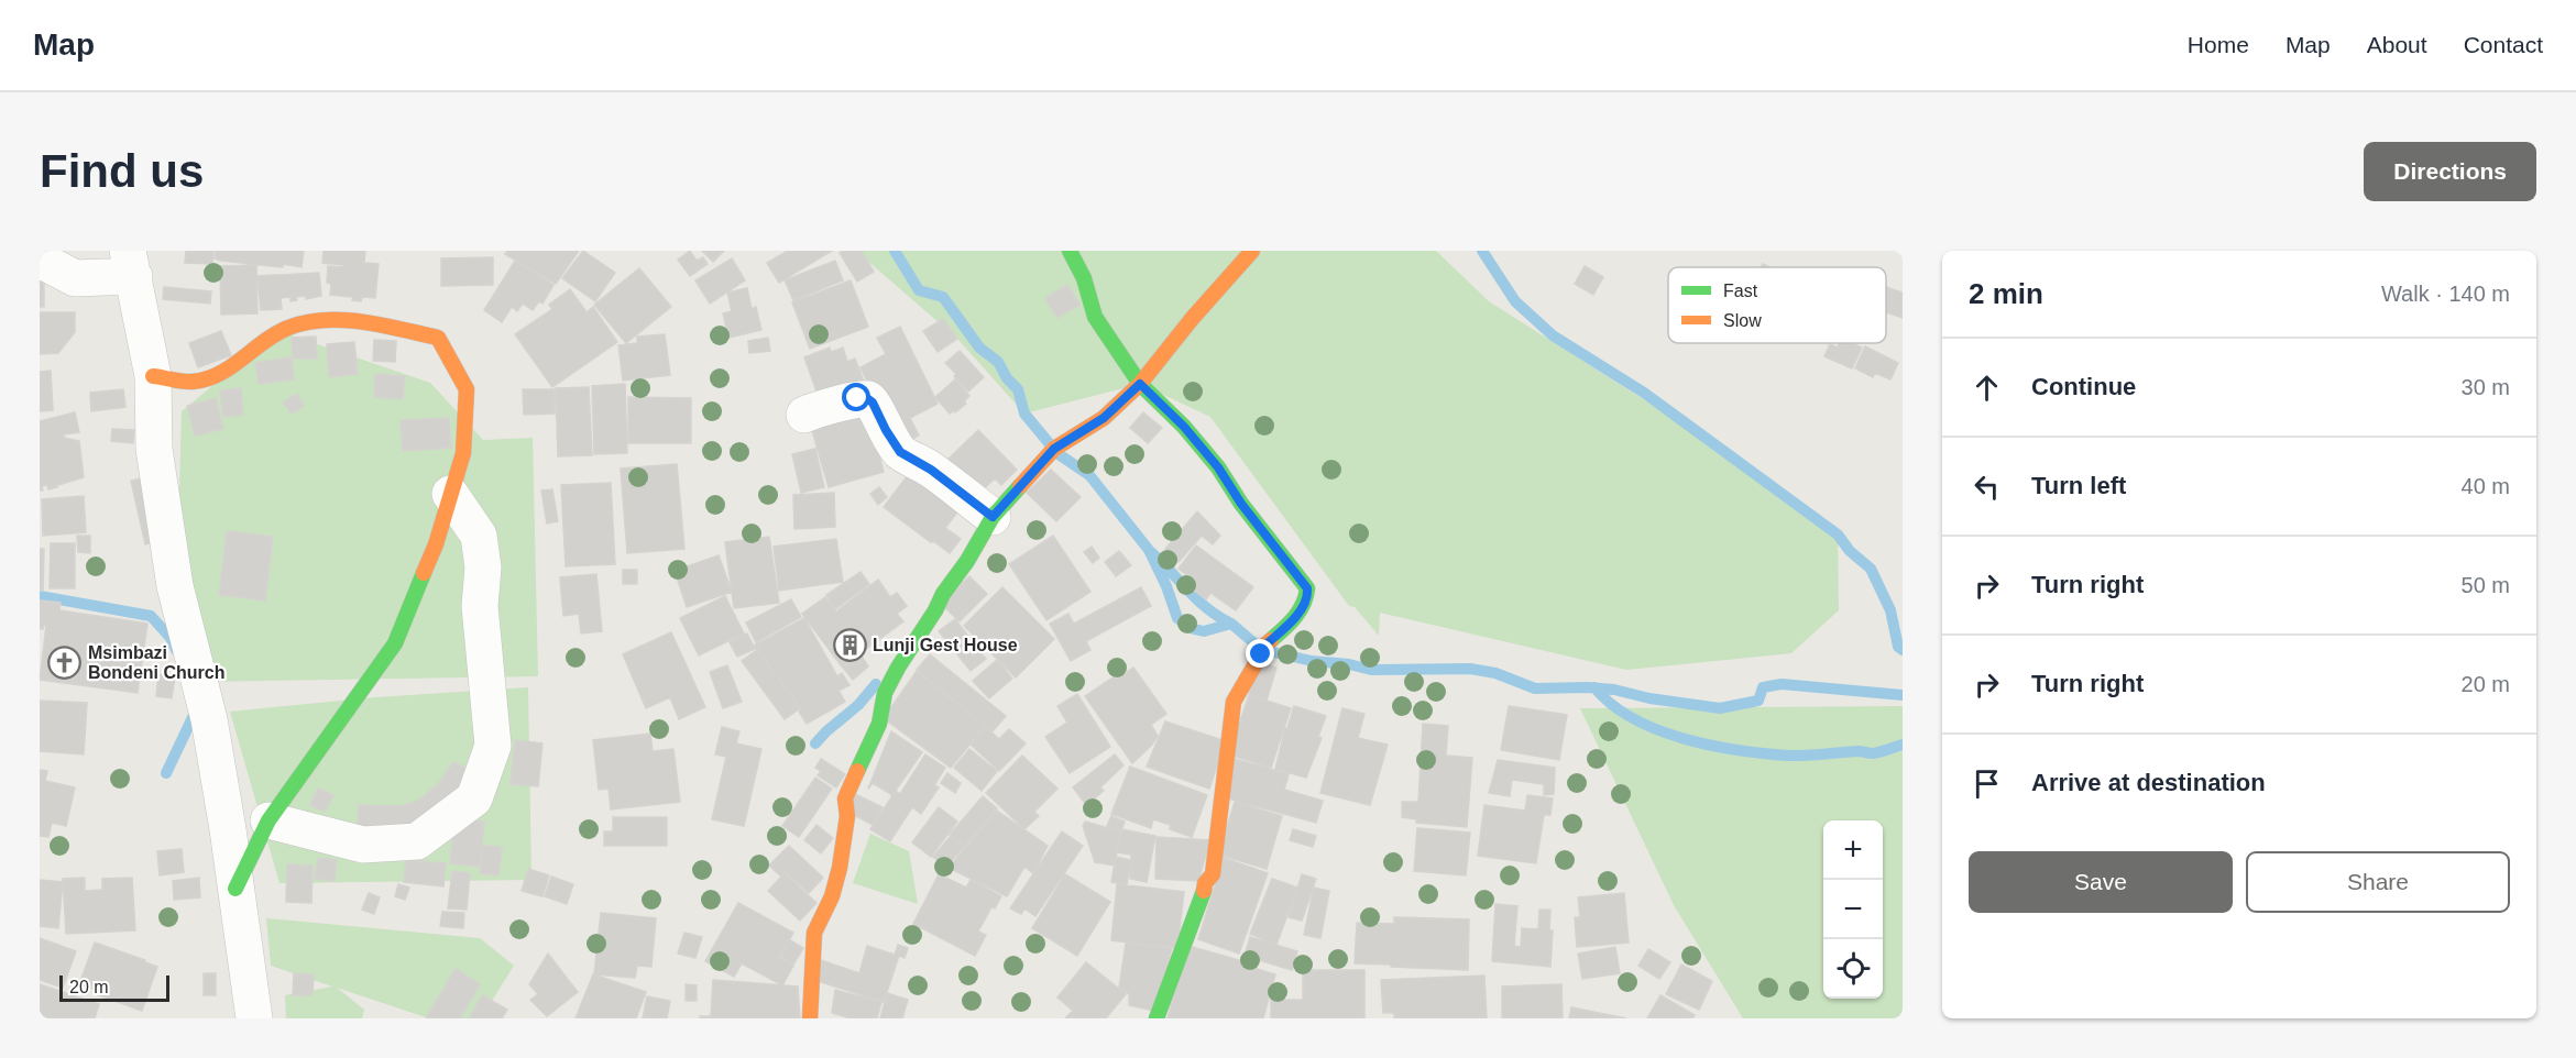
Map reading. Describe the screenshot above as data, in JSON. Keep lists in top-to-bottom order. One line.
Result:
{"places":{"building":["Lunji Gest House"],"church":["Msimbazi Bondeni Church"]},"legend":["Fast","Slow"],"scale_bar":"20 m","page":{"header":"Map","nav":["Home","Map","About","Contact"],"buttons":["Directions",["Save","Share"]],"title":"Find us","heading":["2 min","Walk · 140 m"],"list":[["Continue","30 m"],["Turn left","40 m"],["Turn right","50 m"],["Turn right","20 m"],"Arrive at destination"],"map_buttons":["+","−"],"scale":"20 m"}}
